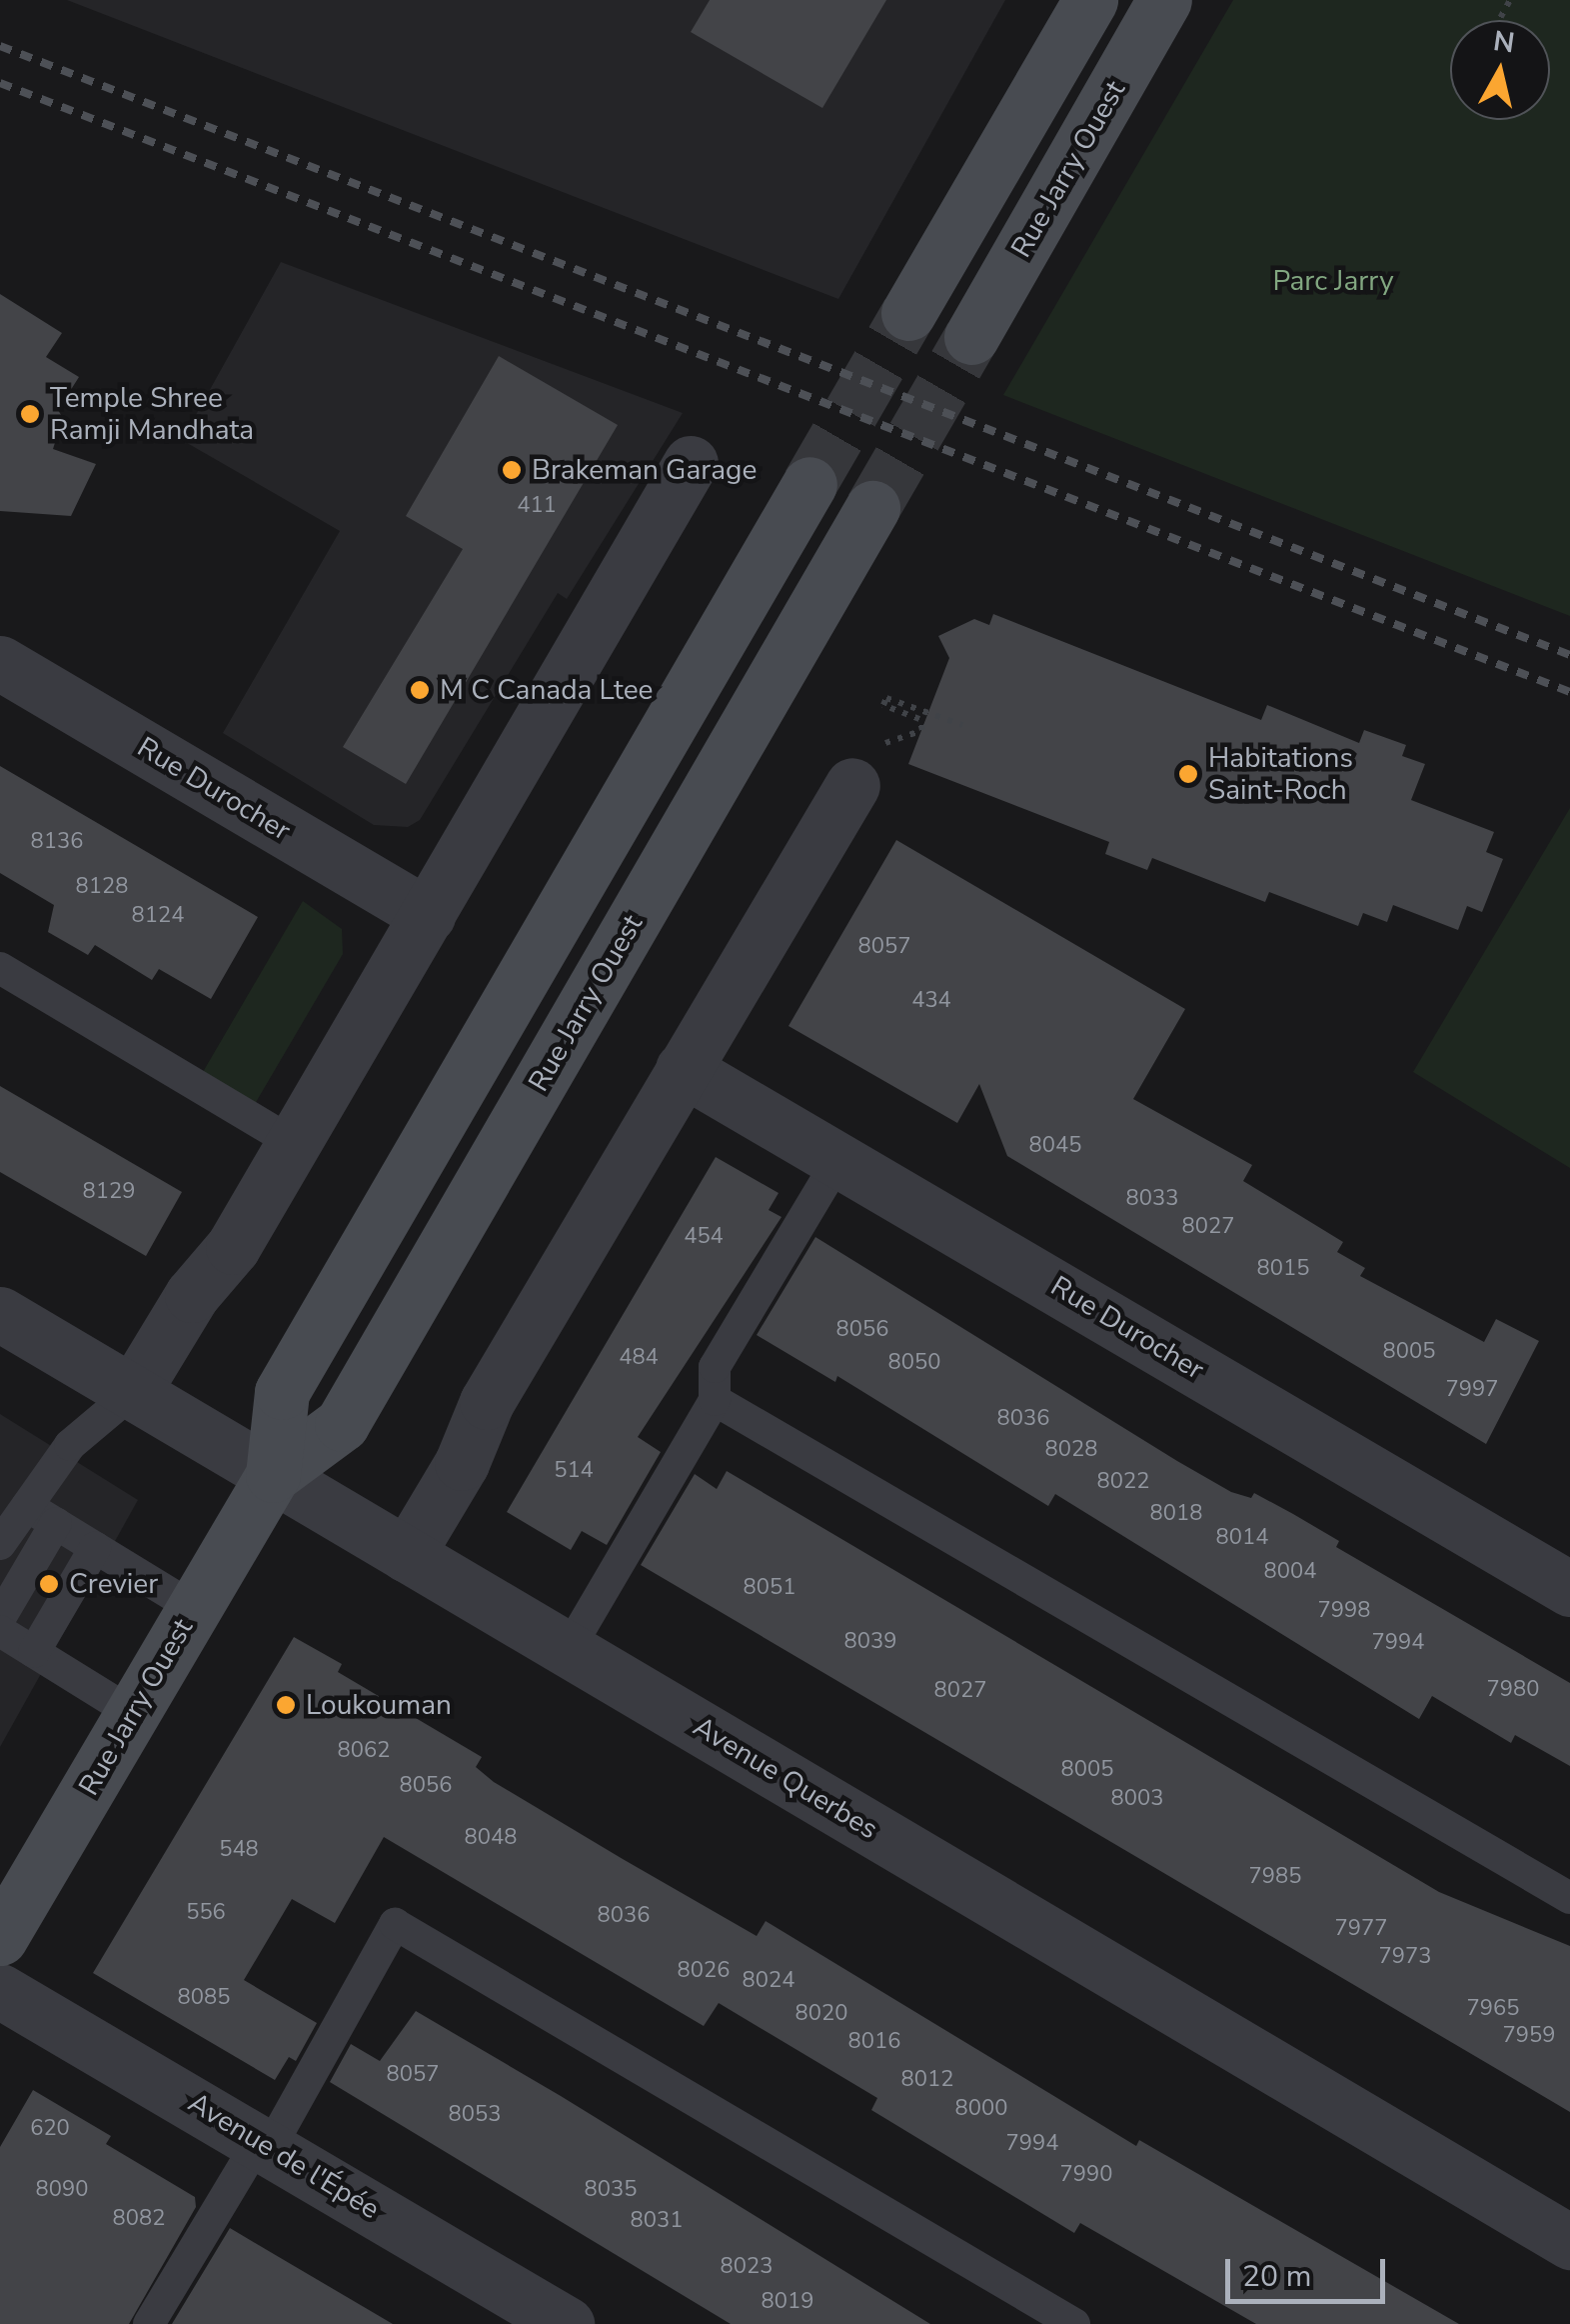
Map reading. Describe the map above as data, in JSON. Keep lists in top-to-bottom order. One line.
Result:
{"streets":{"main road":["Rue Jarry Ouest"],"street":["Rue Durocher","Avenue Querbes","Avenue de l'Épée"]},"crossings":[["Rue Jarry Ouest","Avenue Querbes"]],"parks":["Parc Jarry"],"places":["Temple Shree Ramji Mandhata","Brakeman Garage","M C Canada Ltee","Habitations Saint-Roch","Crevier","Loukouman"],"house_numbers":["411","8136","8128","8124","8057","434","8045","8129","8033","8027","454","8015","8056","8005","484","8050","7997","8036","8028","514","8022","8018","8014","8004","8051","7998","8039","7994","7980","8027","8062","8005","8056","8003","8048","548","7985","556","8036","7977","7973","8026","8024","8085","7965","8020","7959","8016","8057","8012","8000","8053","620","7994","7990","8090","8035","8082","8031","8023","8019"],"scale_bar":"20 m","north":"top"}
